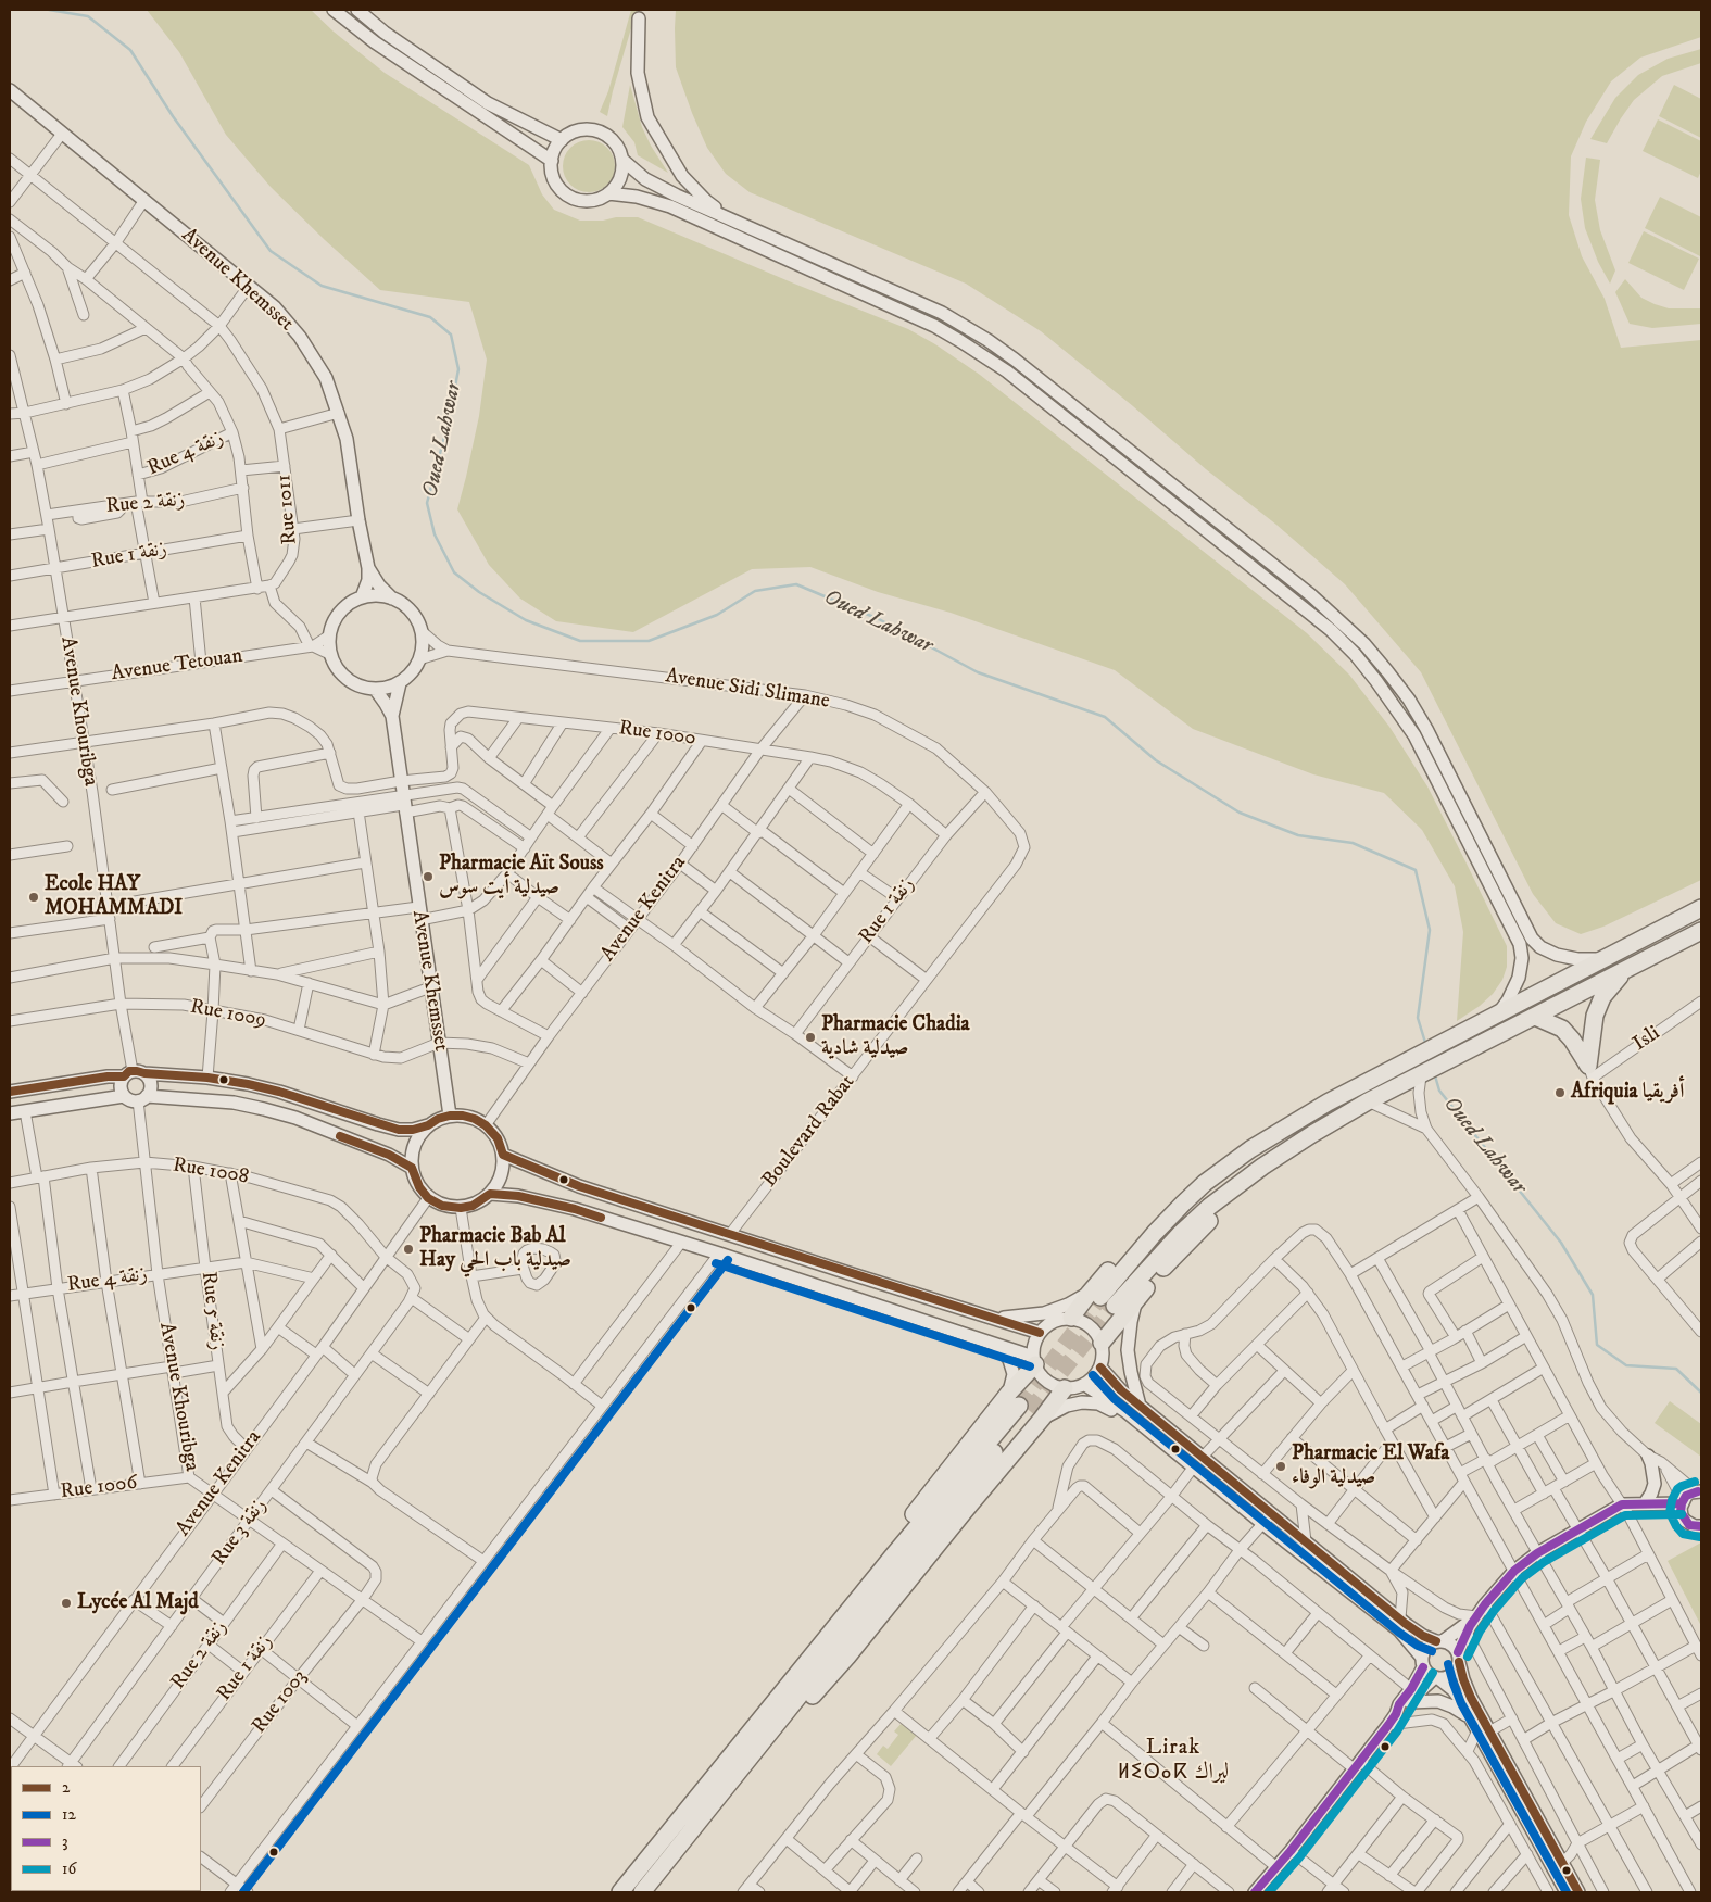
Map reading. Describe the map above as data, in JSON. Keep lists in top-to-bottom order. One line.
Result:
{"streets":{"street":["Avenue Khemsset","Rue 4 زنقة","Rue 2 زنقة","Rue 1011","Rue 1 زنقة","Avenue Tetouan","Avenue Sidi Slimane","Avenue Khouribga","Rue 1000","Avenue Kenitra","Rue 1009","Isli","Boulevard Rabat","Rue 1008","Rue 5 زنقة","Rue 1006","Rue 3 زنقة","Rue 1003"]},"crossings":[["Avenue Khemsset","Avenue Tetouan"],["Avenue Khemsset","Avenue Sidi Slimane"],["Avenue Khemsset","Rue 1000"],["Avenue Khemsset","Avenue Kenitra"],["Avenue Khemsset","Rue 1009"],["Rue 4 زنقة","Avenue Khouribga"],["Rue 4 زنقة","Rue 5 زنقة"],["Rue 2 زنقة","Avenue Khouribga"],["Rue 1 زنقة","Avenue Sidi Slimane"],["Rue 1 زنقة","Avenue Khouribga"],["Rue 1 زنقة","Rue 1000"],["Avenue Tetouan","Avenue Sidi Slimane"],["Avenue Tetouan","Avenue Khouribga"],["Avenue Sidi Slimane","Avenue Kenitra"],["Avenue Sidi Slimane","Boulevard Rabat"],["Avenue Khouribga","Avenue Kenitra"],["Avenue Khouribga","Rue 1009"],["Avenue Khouribga","Rue 1008"],["Avenue Khouribga","Rue 1006"],["Avenue Khouribga","Rue 3 زنقة"],["Avenue Khouribga","Rue 1003"],["Rue 1000","Avenue Kenitra"],["Avenue Kenitra","Rue 1008"],["Avenue Kenitra","Rue 5 زنقة"],["Rue 1008","Rue 5 زنقة"],["Rue 3 زنقة","Rue 1003"]],"districts":["Lirak ⵍⵉⵔⴰⴽ ليراك"],"water":["Oued Lahwar"],"places":["Pharmacie Aït Souss صيدلية أيت سوس","Ecole HAY MOHAMMADI","Pharmacie Chadia صيدلية شادية","Afriquia أفريقيا","Pharmacie Bab Al Hay صيدلية باب الحي","Pharmacie El Wafa صيدلية الوفاء","Lycée Al Majd"],"lines":["transit line 2","transit line 12","transit line 16","transit line 3"],"legend":["2","12","3","16"]}
